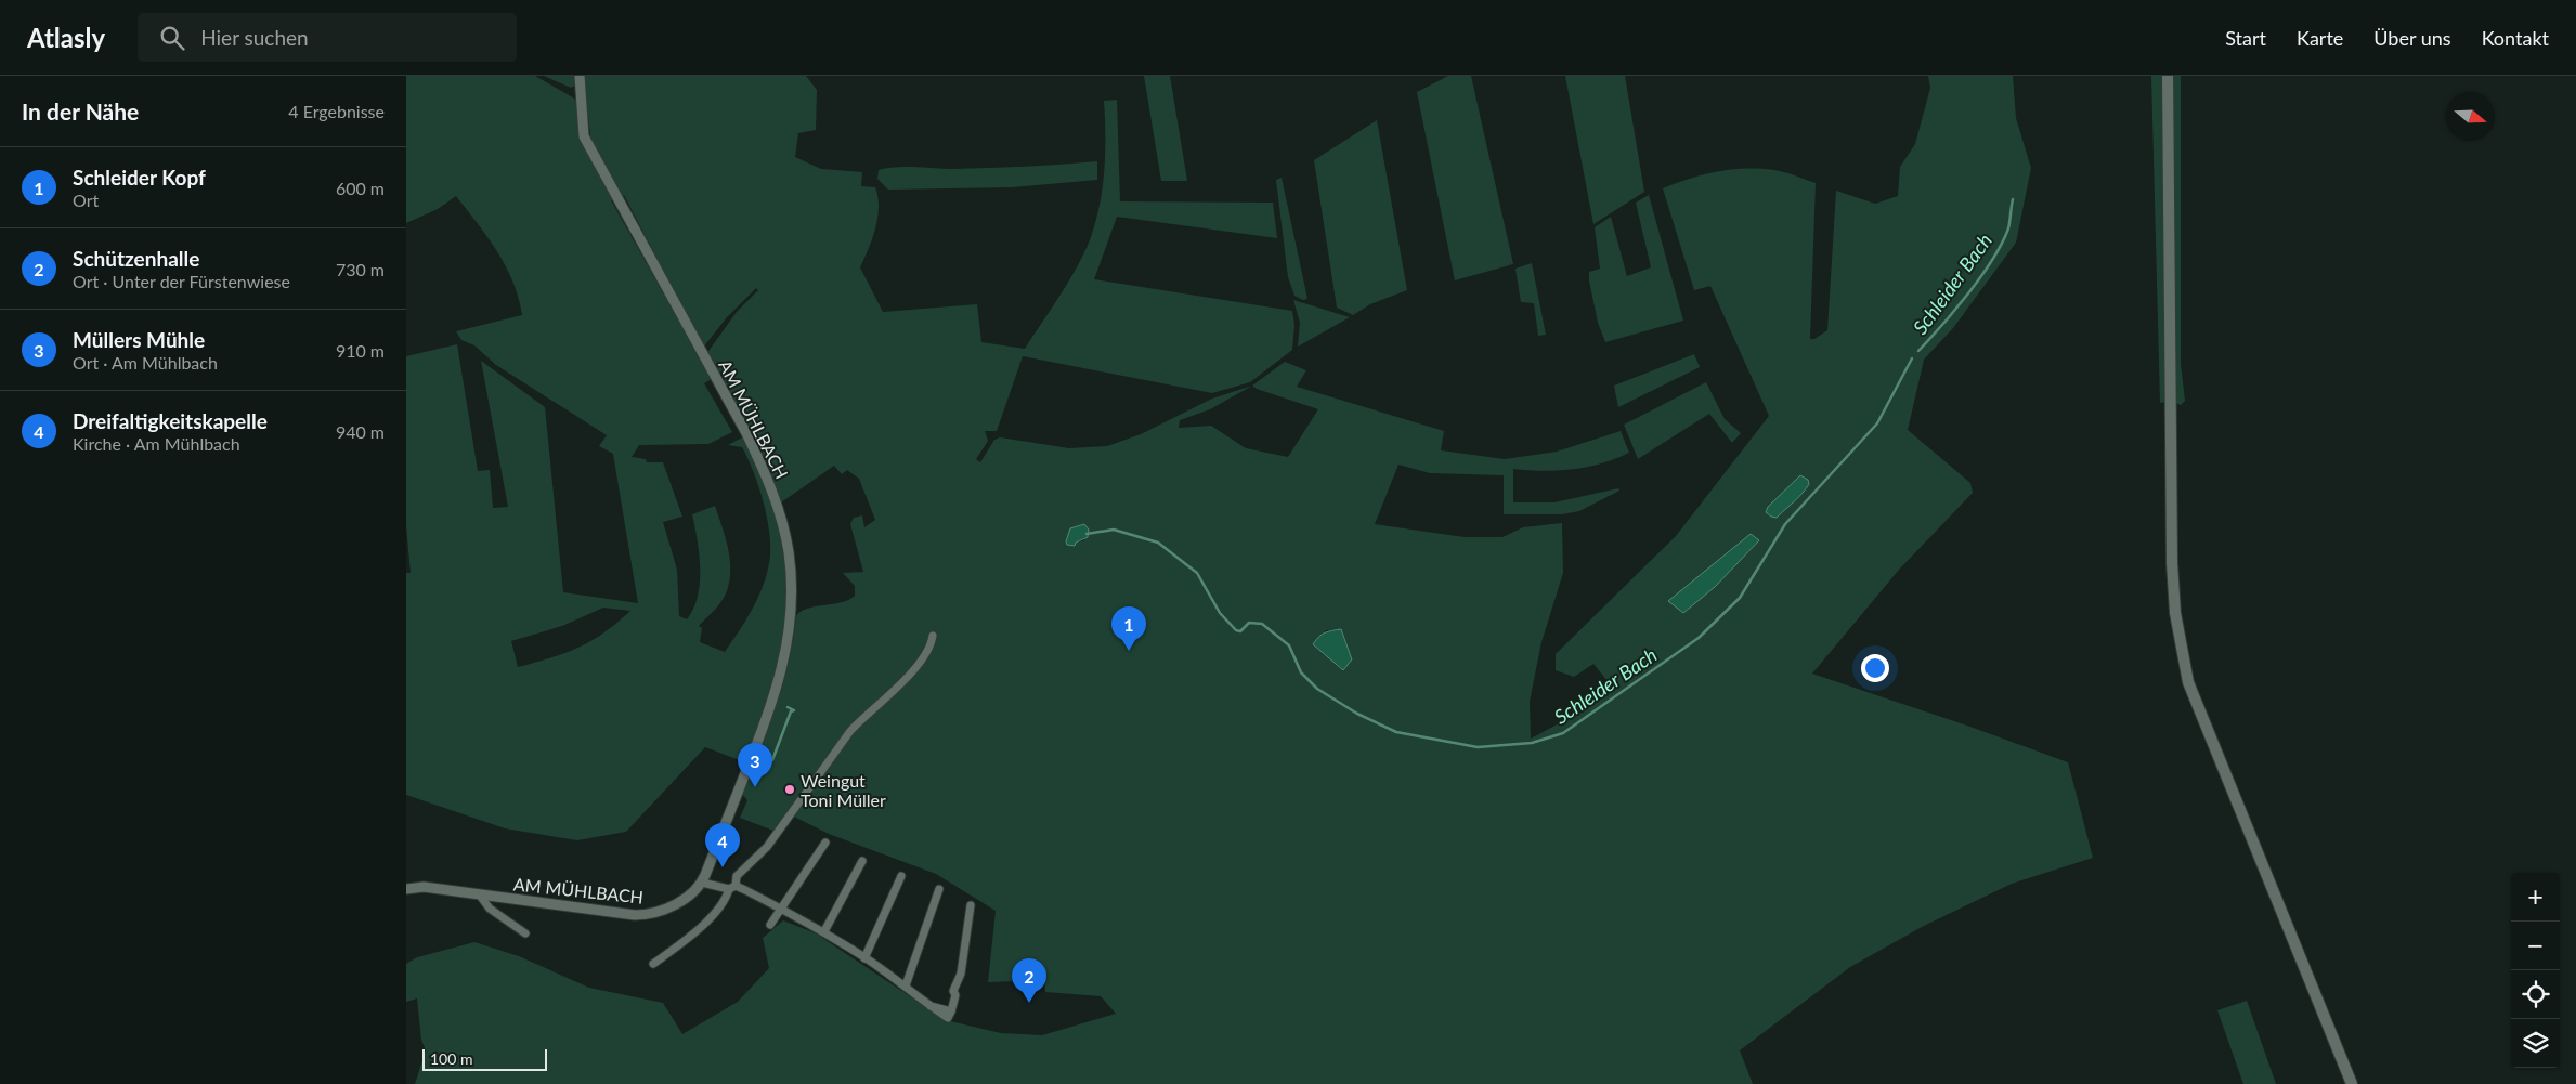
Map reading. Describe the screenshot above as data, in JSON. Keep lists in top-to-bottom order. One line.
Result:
{"streets":{"street":["AM MÜHLBACH"]},"water":["Schleider Bach"],"places":["Weingut Toni Müller"],"scale_bar":"100 m","north":"right","page":{"header":"Atlasly","search":"Hier suchen","nav":["Start","Karte","Über uns","Kontakt"],"heading":["In der Nähe","4 Ergebnisse"],"list":[{"mark":"1","name":"Schleider Kopf","note":"Ort","value":"600 m"},{"mark":"2","name":"Schützenhalle","note":"Ort · Unter der Fürstenwiese","value":"730 m"},{"mark":"3","name":"Müllers Mühle","note":"Ort · Am Mühlbach","value":"910 m"},{"mark":"4","name":"Dreifaltigkeitskapelle","note":"Kirche · Am Mühlbach","value":"940 m"}],"pins":["1","3","4","2"],"map_buttons":["+","−"],"scale":"100 m"}}
